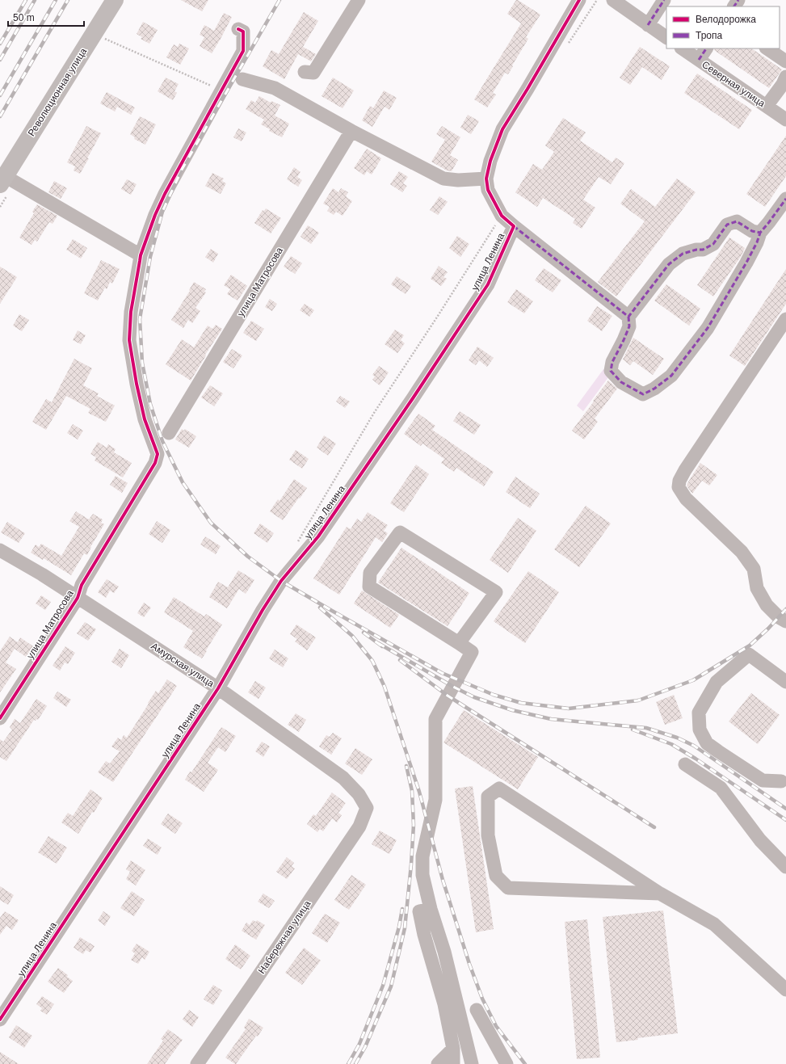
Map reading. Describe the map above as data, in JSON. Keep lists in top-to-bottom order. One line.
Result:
{"streets":{"main road":["Революционная улица"],"street":["Северная улица","улица Ленина","улица Матросова","Амурская улица","Набережная улица"]},"crossings":[["улица Ленина","Амурская улица"],["улица Матросова","Амурская улица"],["Амурская улица","Набережная улица"]],"legend":["Велодорожка","Тропа"],"scale_bar":"50 m"}
